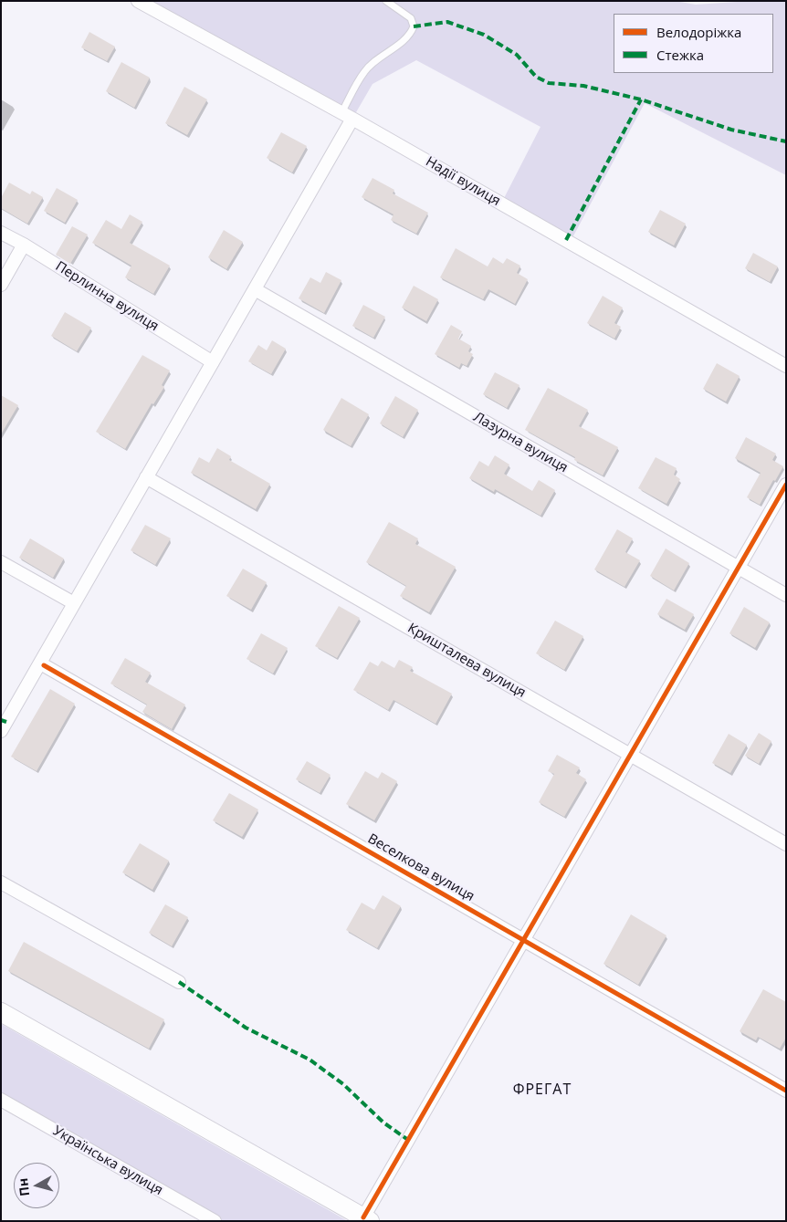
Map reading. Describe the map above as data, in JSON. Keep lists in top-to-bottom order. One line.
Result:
{"streets":{"street":["Надії вулиця","Перлинна вулиця","Лазурна вулиця","Кришталева вулиця","Веселкова вулиця","Українська вулиця"]},"districts":["ФРЕГАТ"],"legend":["Велодоріжка","Стежка"],"north":"left"}
